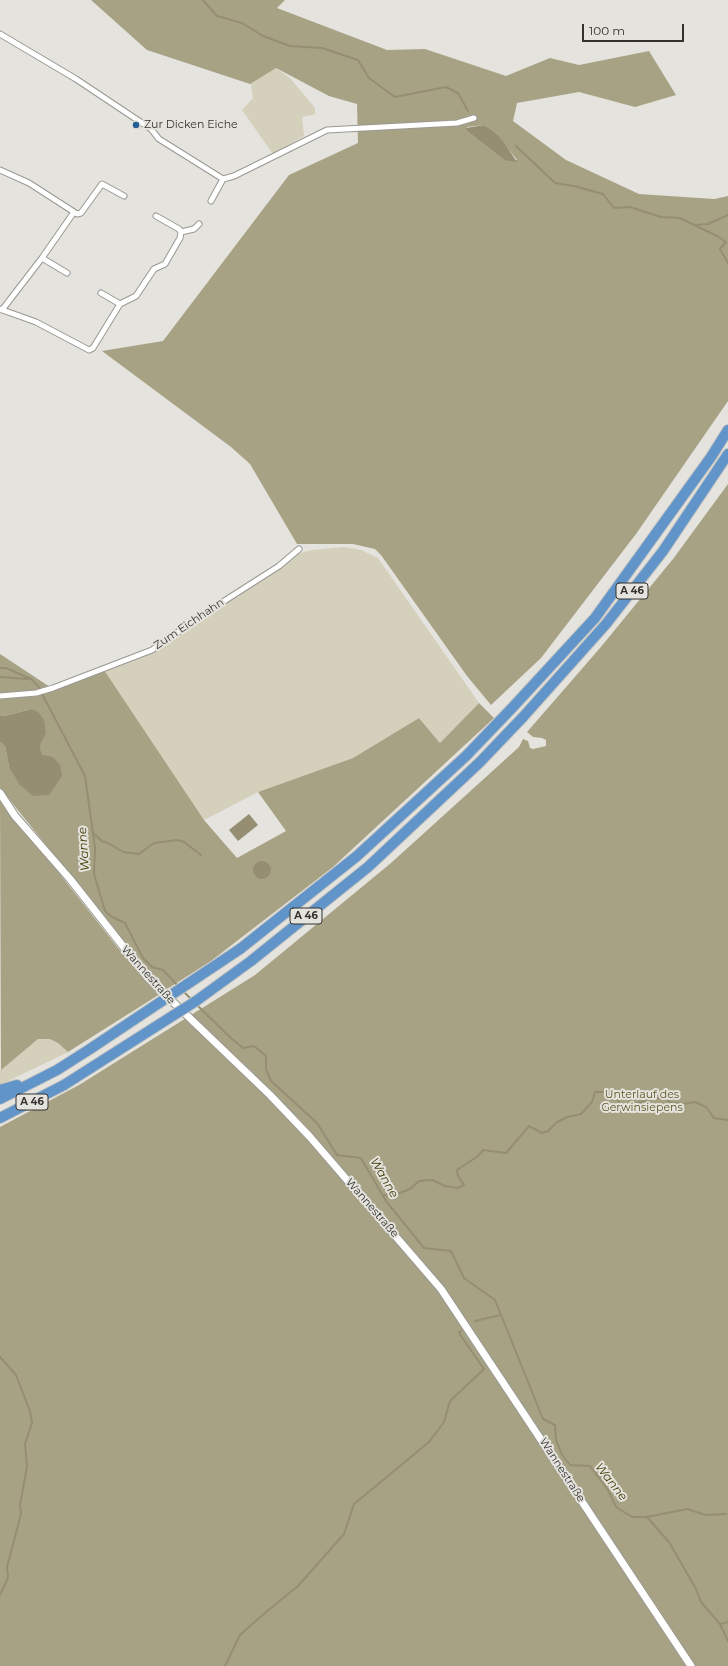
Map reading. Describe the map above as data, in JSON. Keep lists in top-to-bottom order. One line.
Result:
{"streets":{"highway":["A 46"],"street":["Zum Eichhahn","Wannestraße"]},"water":["Wanne"],"parks":["Unterlauf des Gerwinsiepens"],"places":["Zur Dicken Eiche"],"scale_bar":"100 m"}
